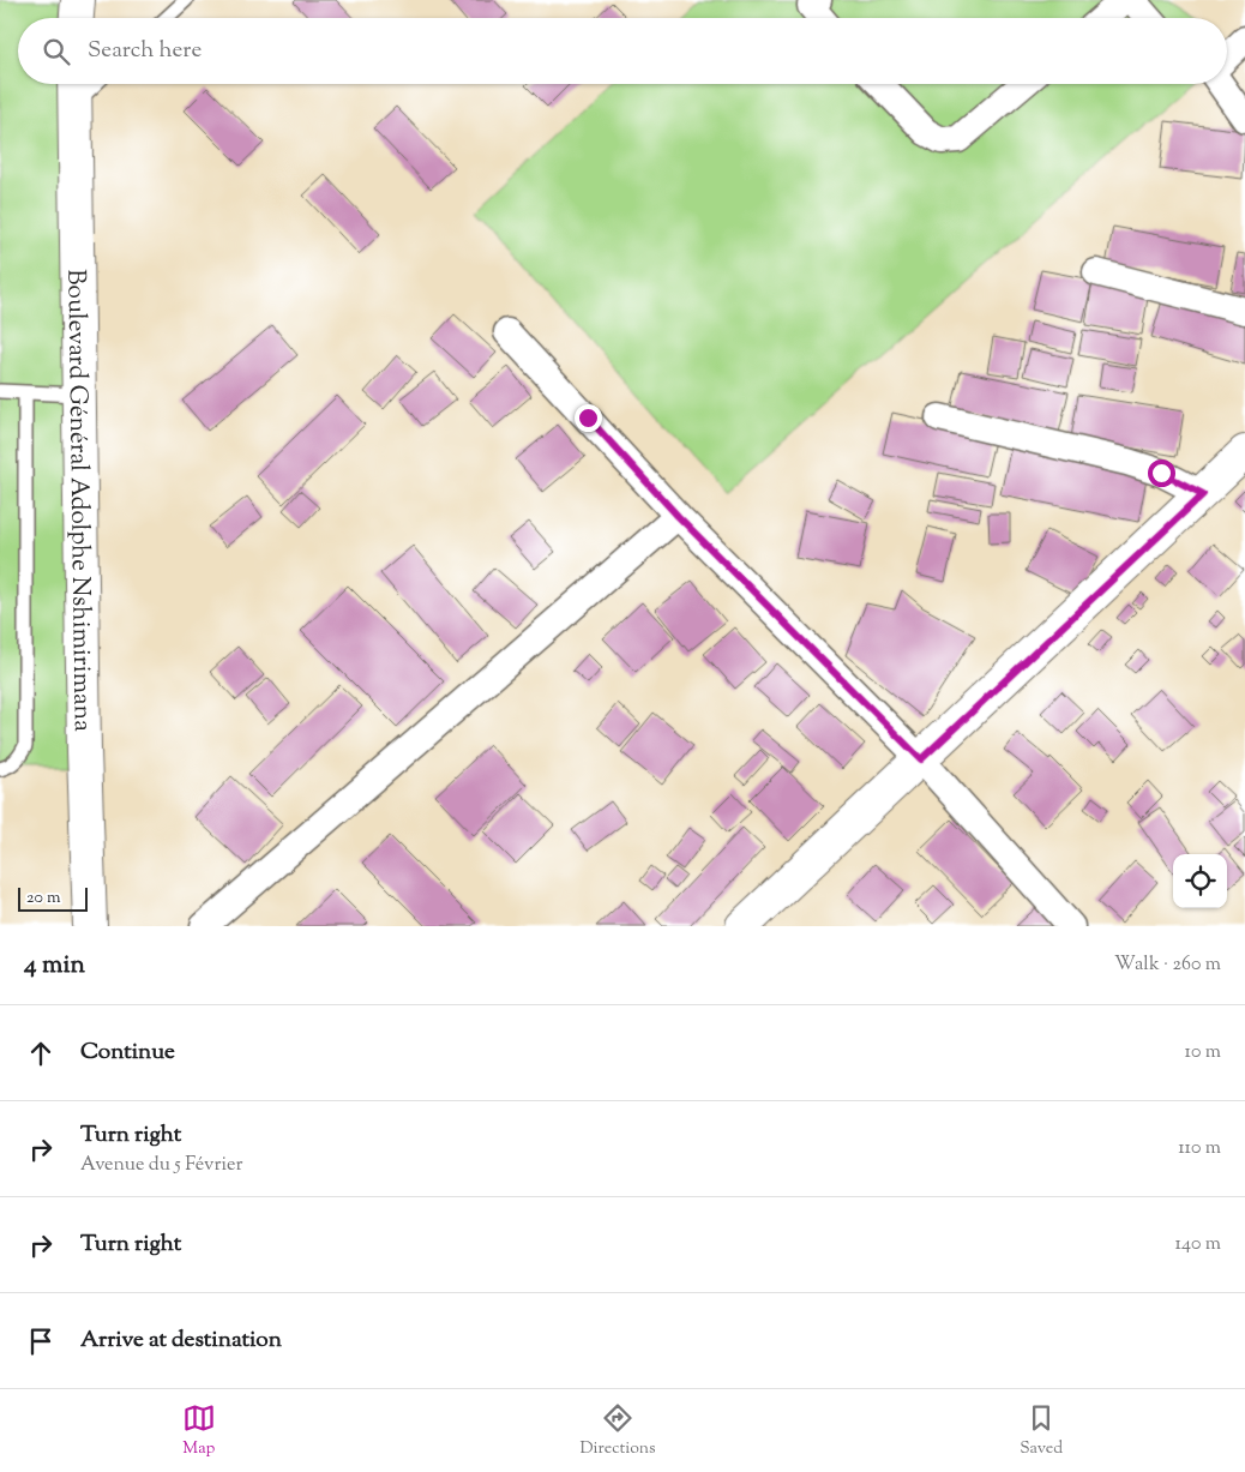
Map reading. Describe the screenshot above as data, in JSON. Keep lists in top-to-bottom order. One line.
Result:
{"streets":{"main road":["Boulevard Général Adolphe Nshimirimana"]},"scale_bar":"20 m","page":{"search":"Search here","scale":"20 m","heading":["4 min","Walk · 260 m"],"list":[["Continue","10 m"],["Turn right","Avenue du 5 Février","110 m"],["Turn right","140 m"],"Arrive at destination"],"nav":["Map","Directions","Saved"]}}
